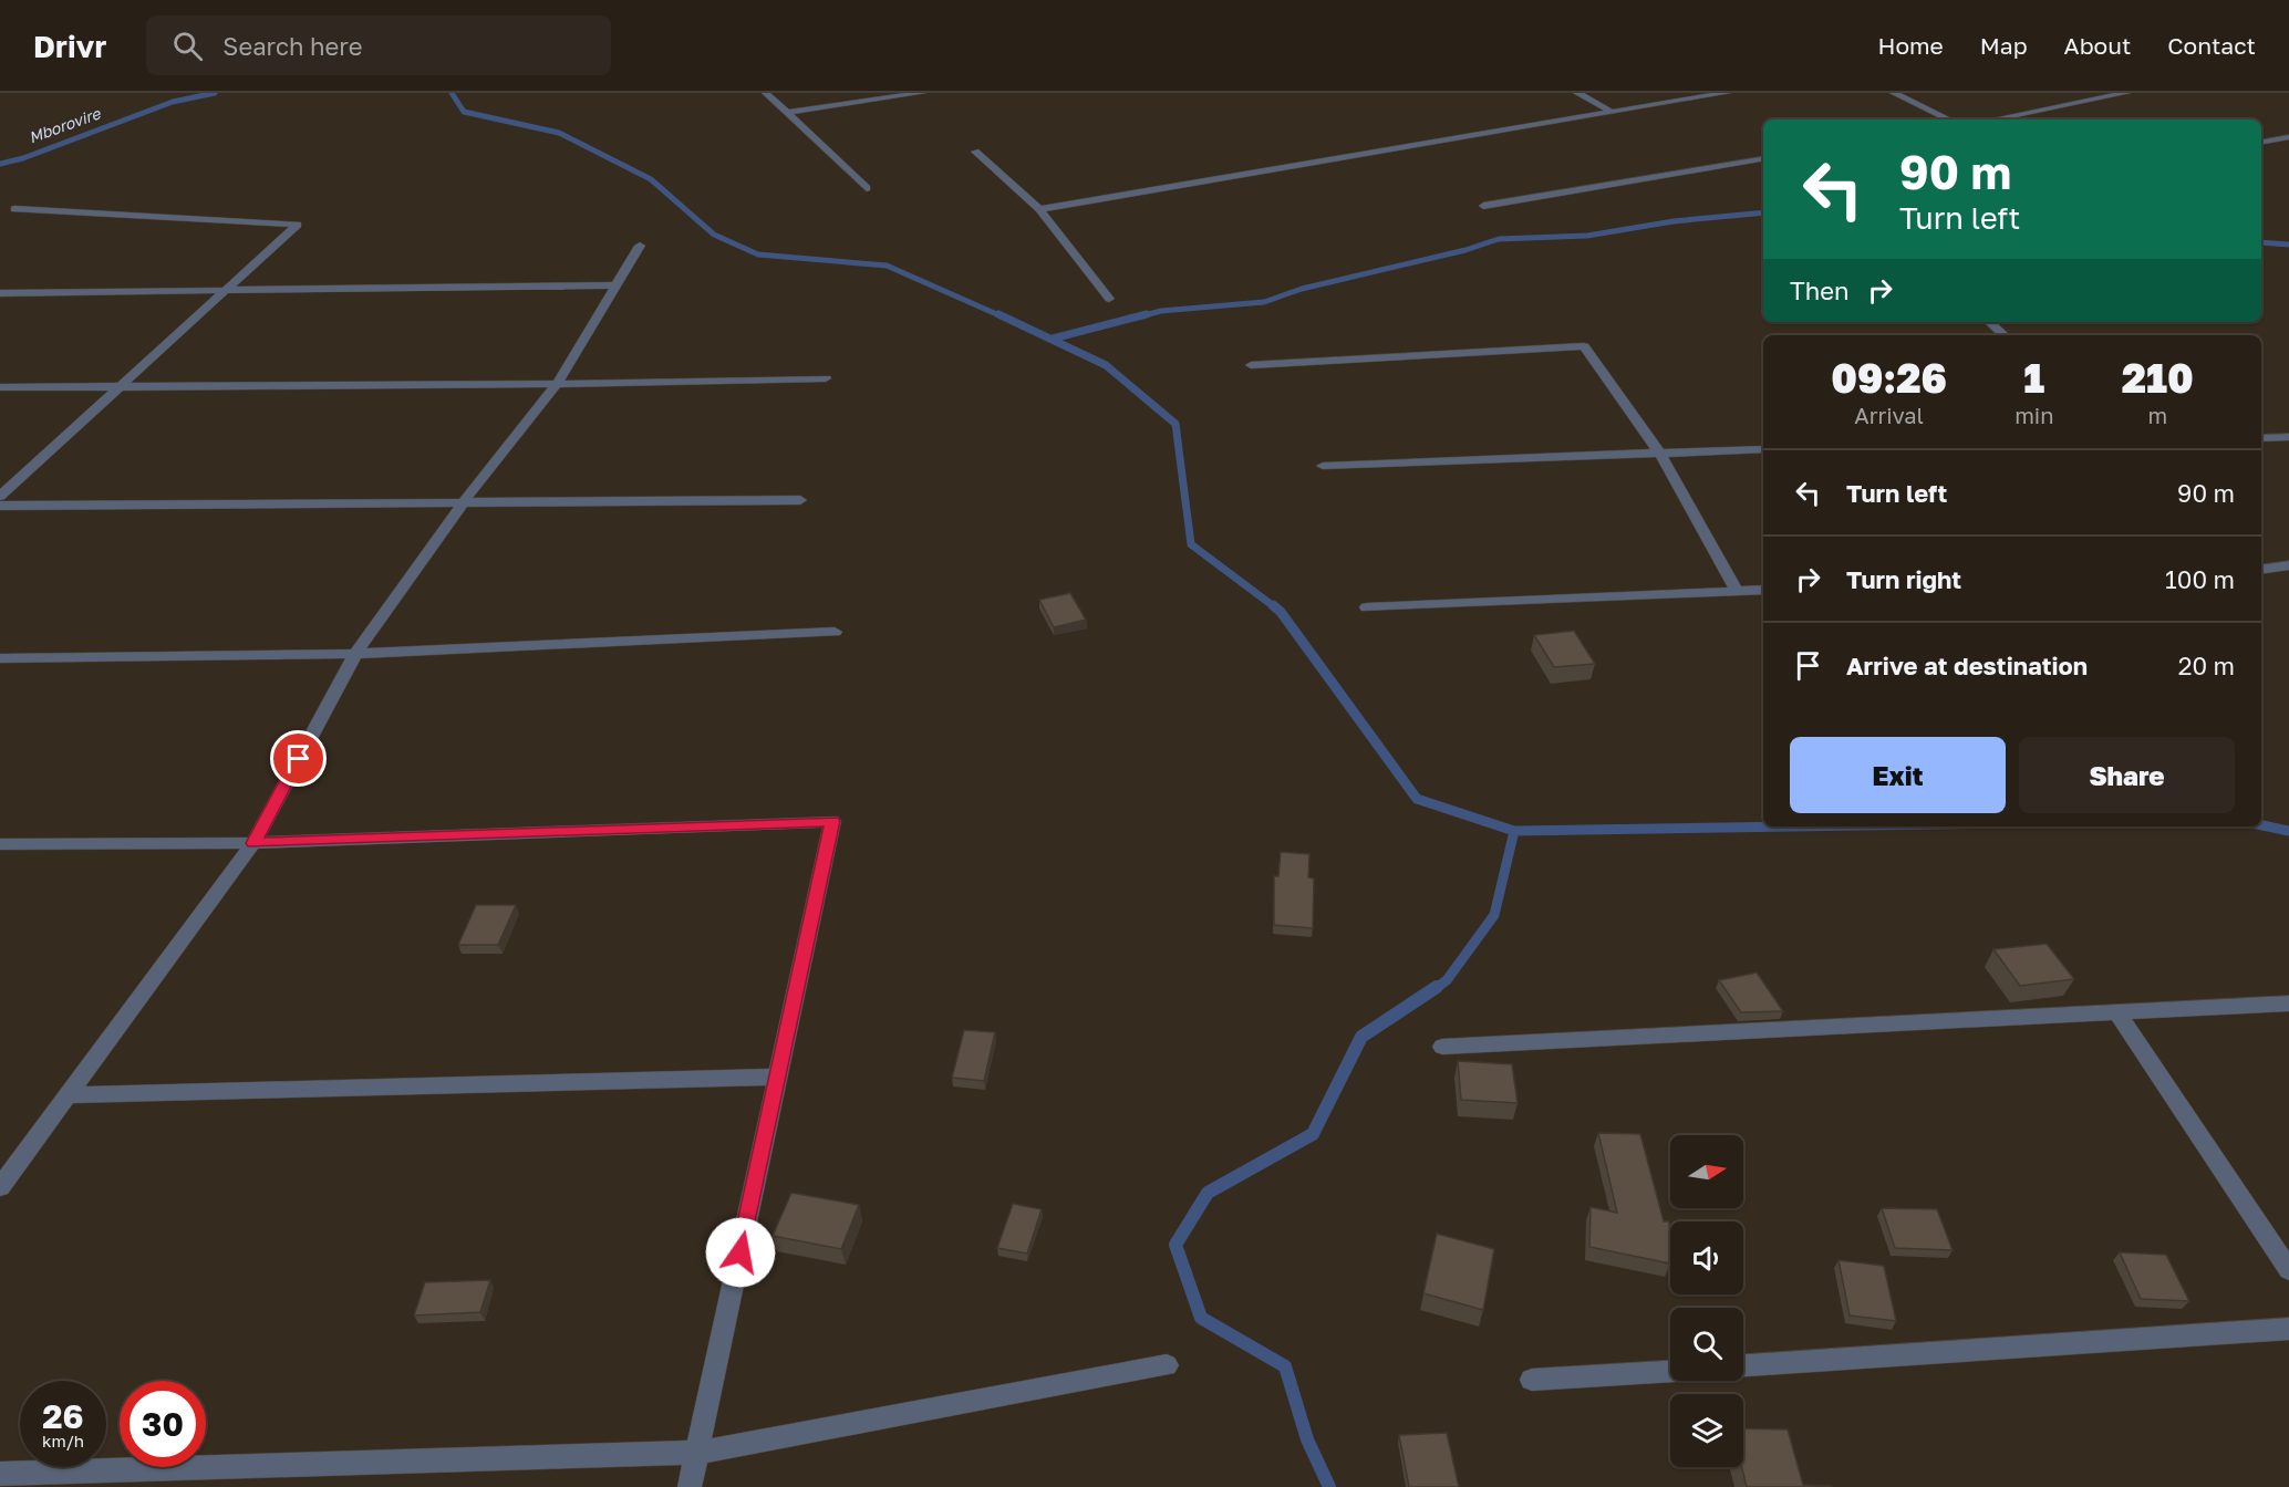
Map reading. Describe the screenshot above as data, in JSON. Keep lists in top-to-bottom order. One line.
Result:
{"water":["Mborovire"],"north":"right","page":{"header":"Drivr","search":"Search here","nav":["Home","Map","About","Contact"],"turn":["90 m","Turn left"],"then":"Then","eta":["09:26","Arrival","1","min","210","m"],"list":[{"name":"Turn left","value":"90 m"},{"name":"Turn right","value":"100 m"},{"name":"Arrive at destination","value":"20 m"}],"buttons":["Exit","Share"],"speed":"26 km/h","limit":"30"}}
